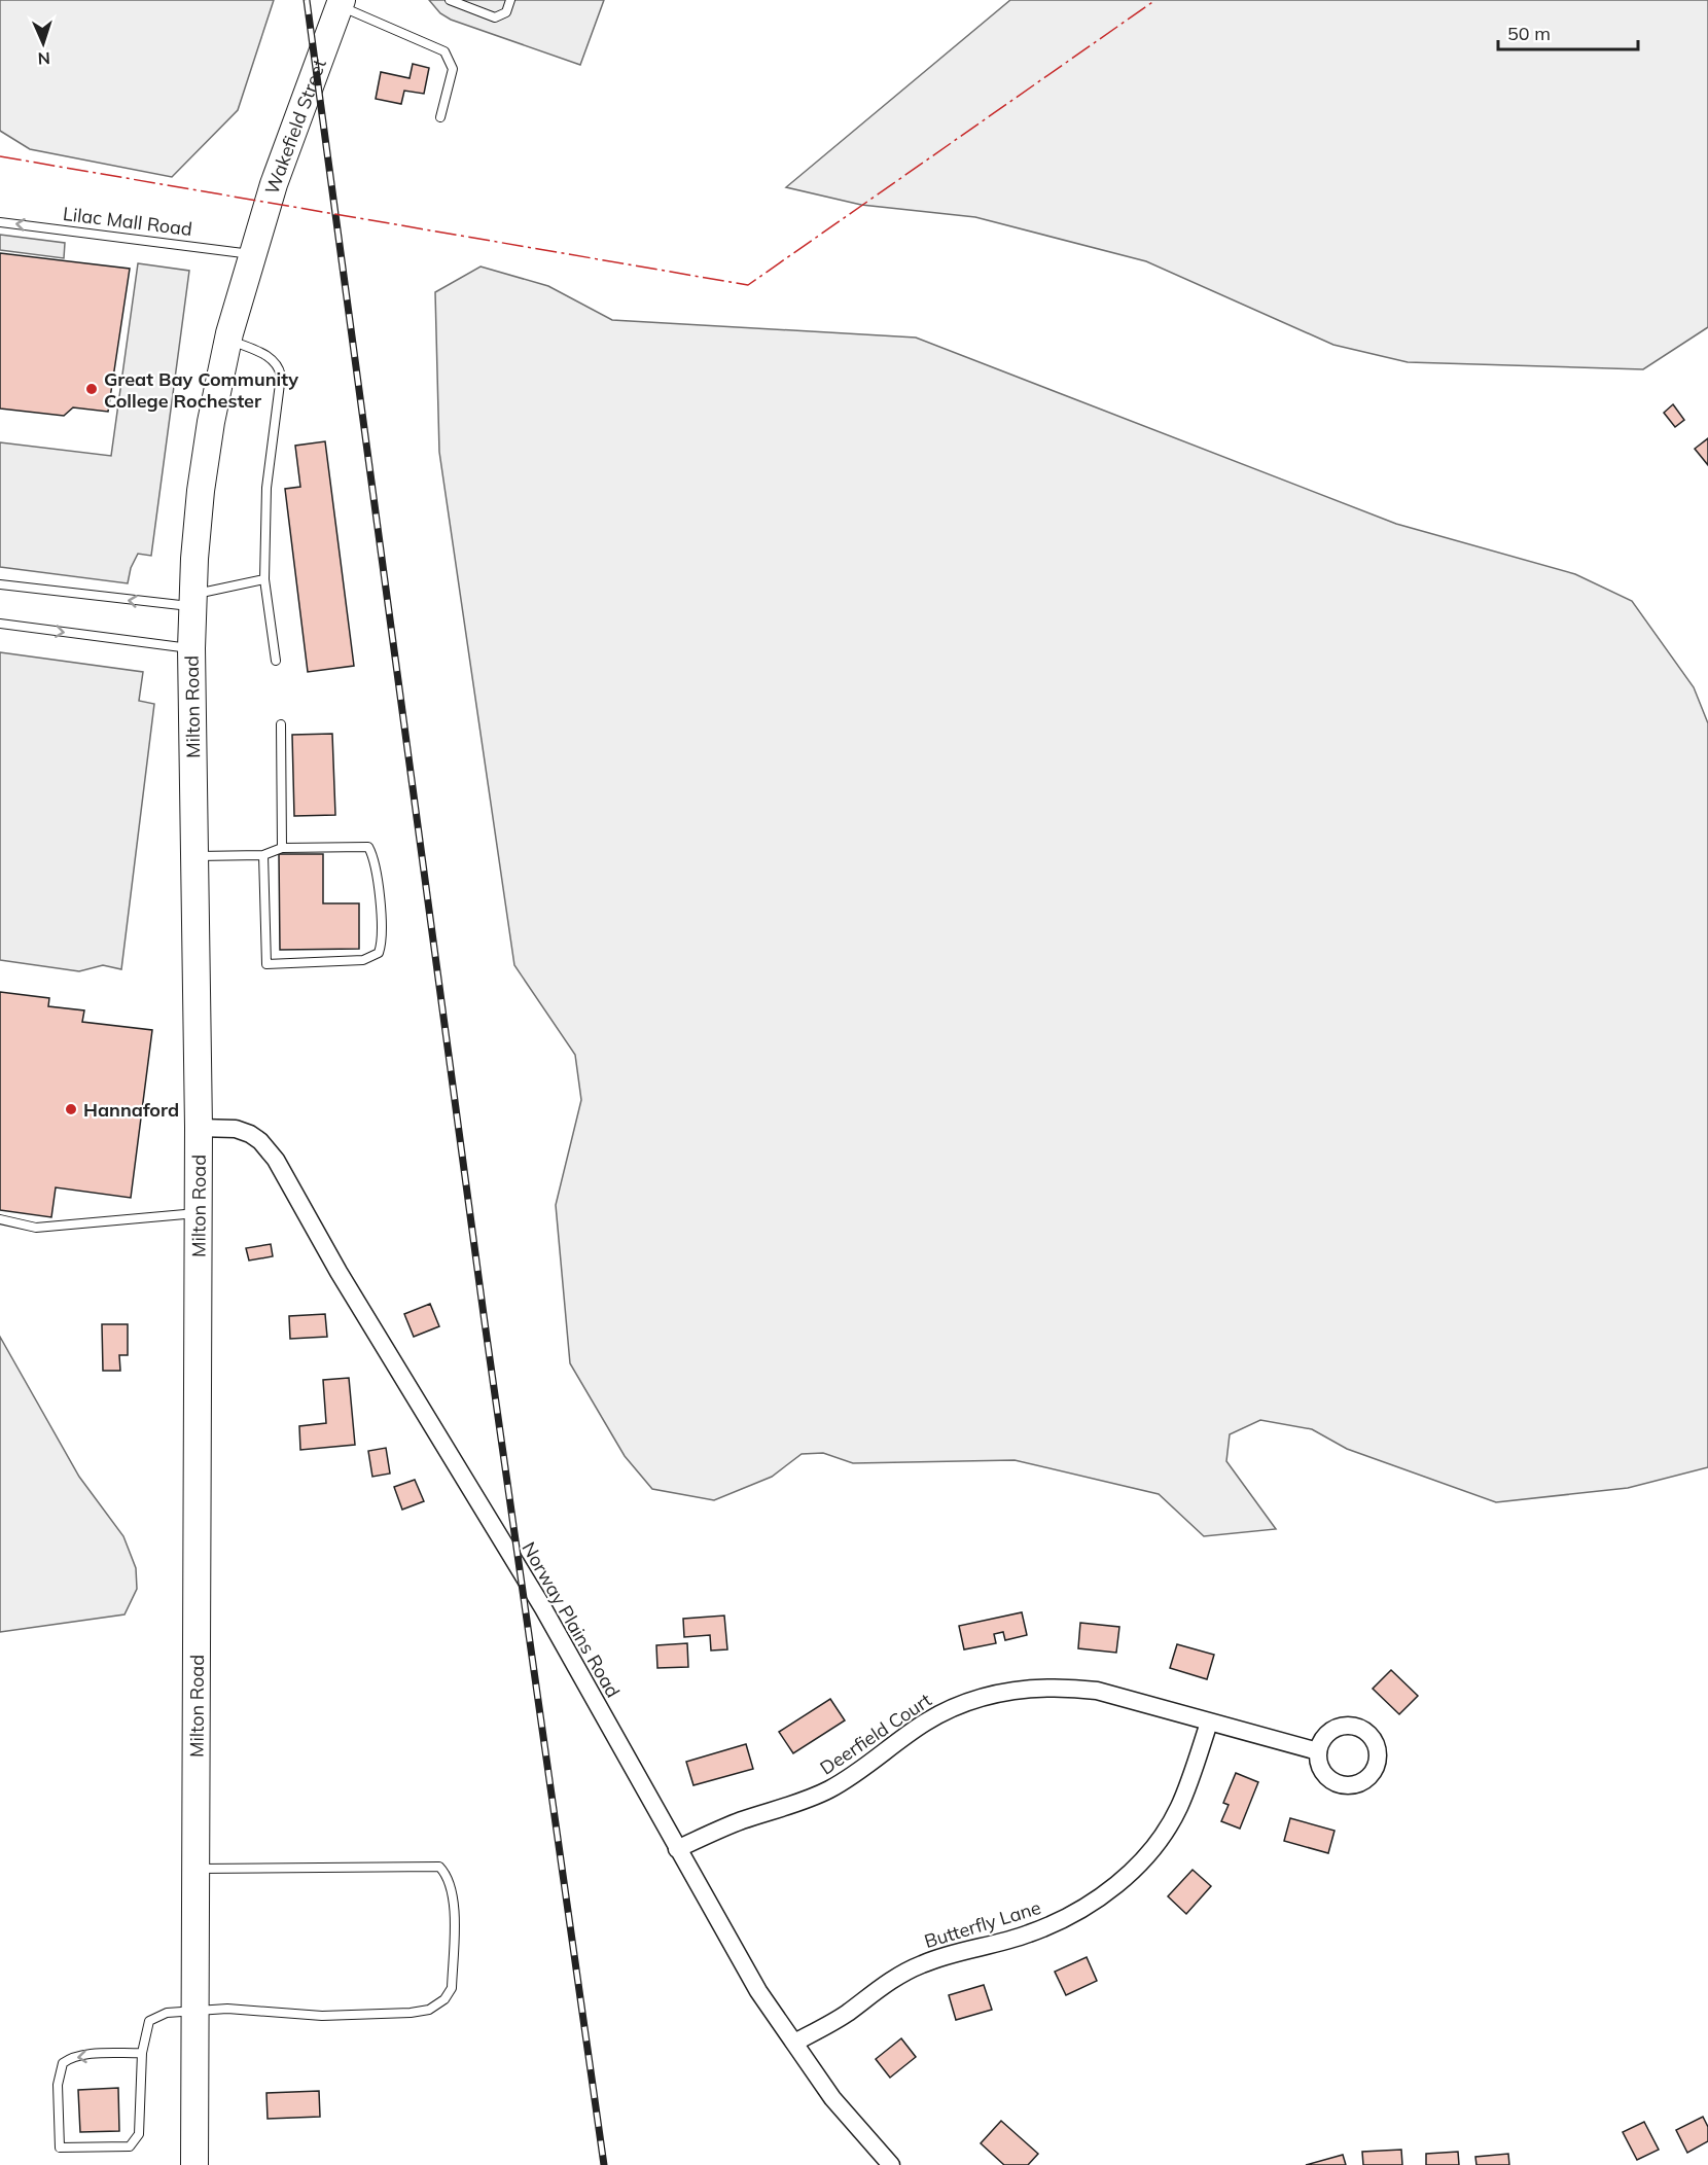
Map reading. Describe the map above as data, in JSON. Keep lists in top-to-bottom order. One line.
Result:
{"streets":{"main road":["Wakefield Street","Milton Road"],"street":["Norway Plains Road","Deerfield Court","Butterfly Lane"],"lane":["Lilac Mall Road"]},"crossings":[["Wakefield Street","Lilac Mall Road"],["Wakefield Street","Milton Road"],["Lilac Mall Road","Milton Road"],["Milton Road","Norway Plains Road"],["Norway Plains Road","Deerfield Court"],["Norway Plains Road","Butterfly Lane"],["Deerfield Court","Butterfly Lane"]],"one_way":["Lilac Mall Road"],"places":["Great Bay Community College Rochester","Hannaford"],"scale_bar":"50 m","north":"bottom"}
